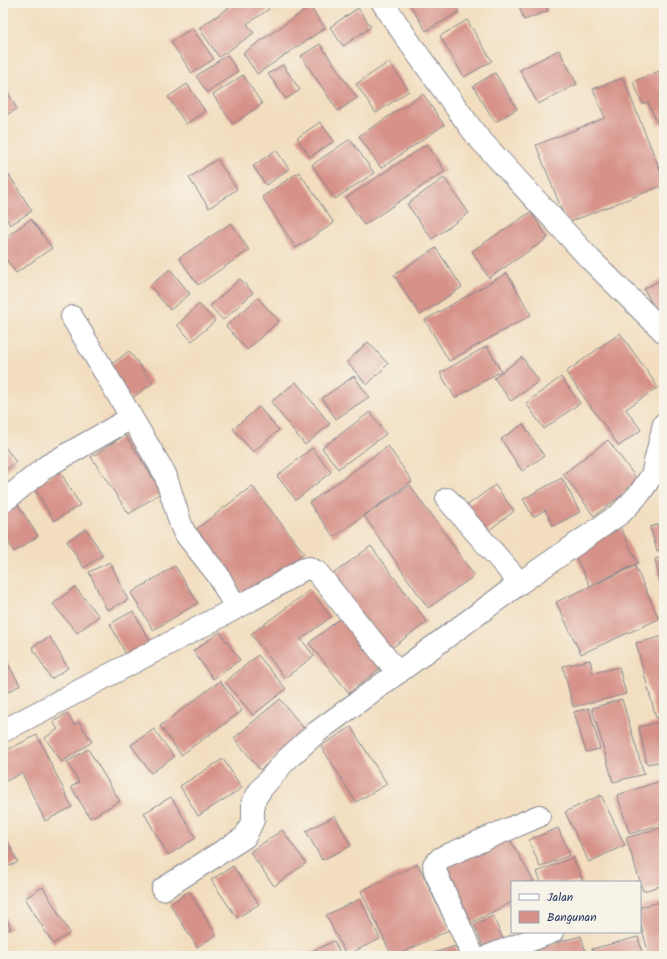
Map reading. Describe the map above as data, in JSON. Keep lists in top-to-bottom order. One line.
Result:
{"legend":["Jalan","Bangunan"]}
